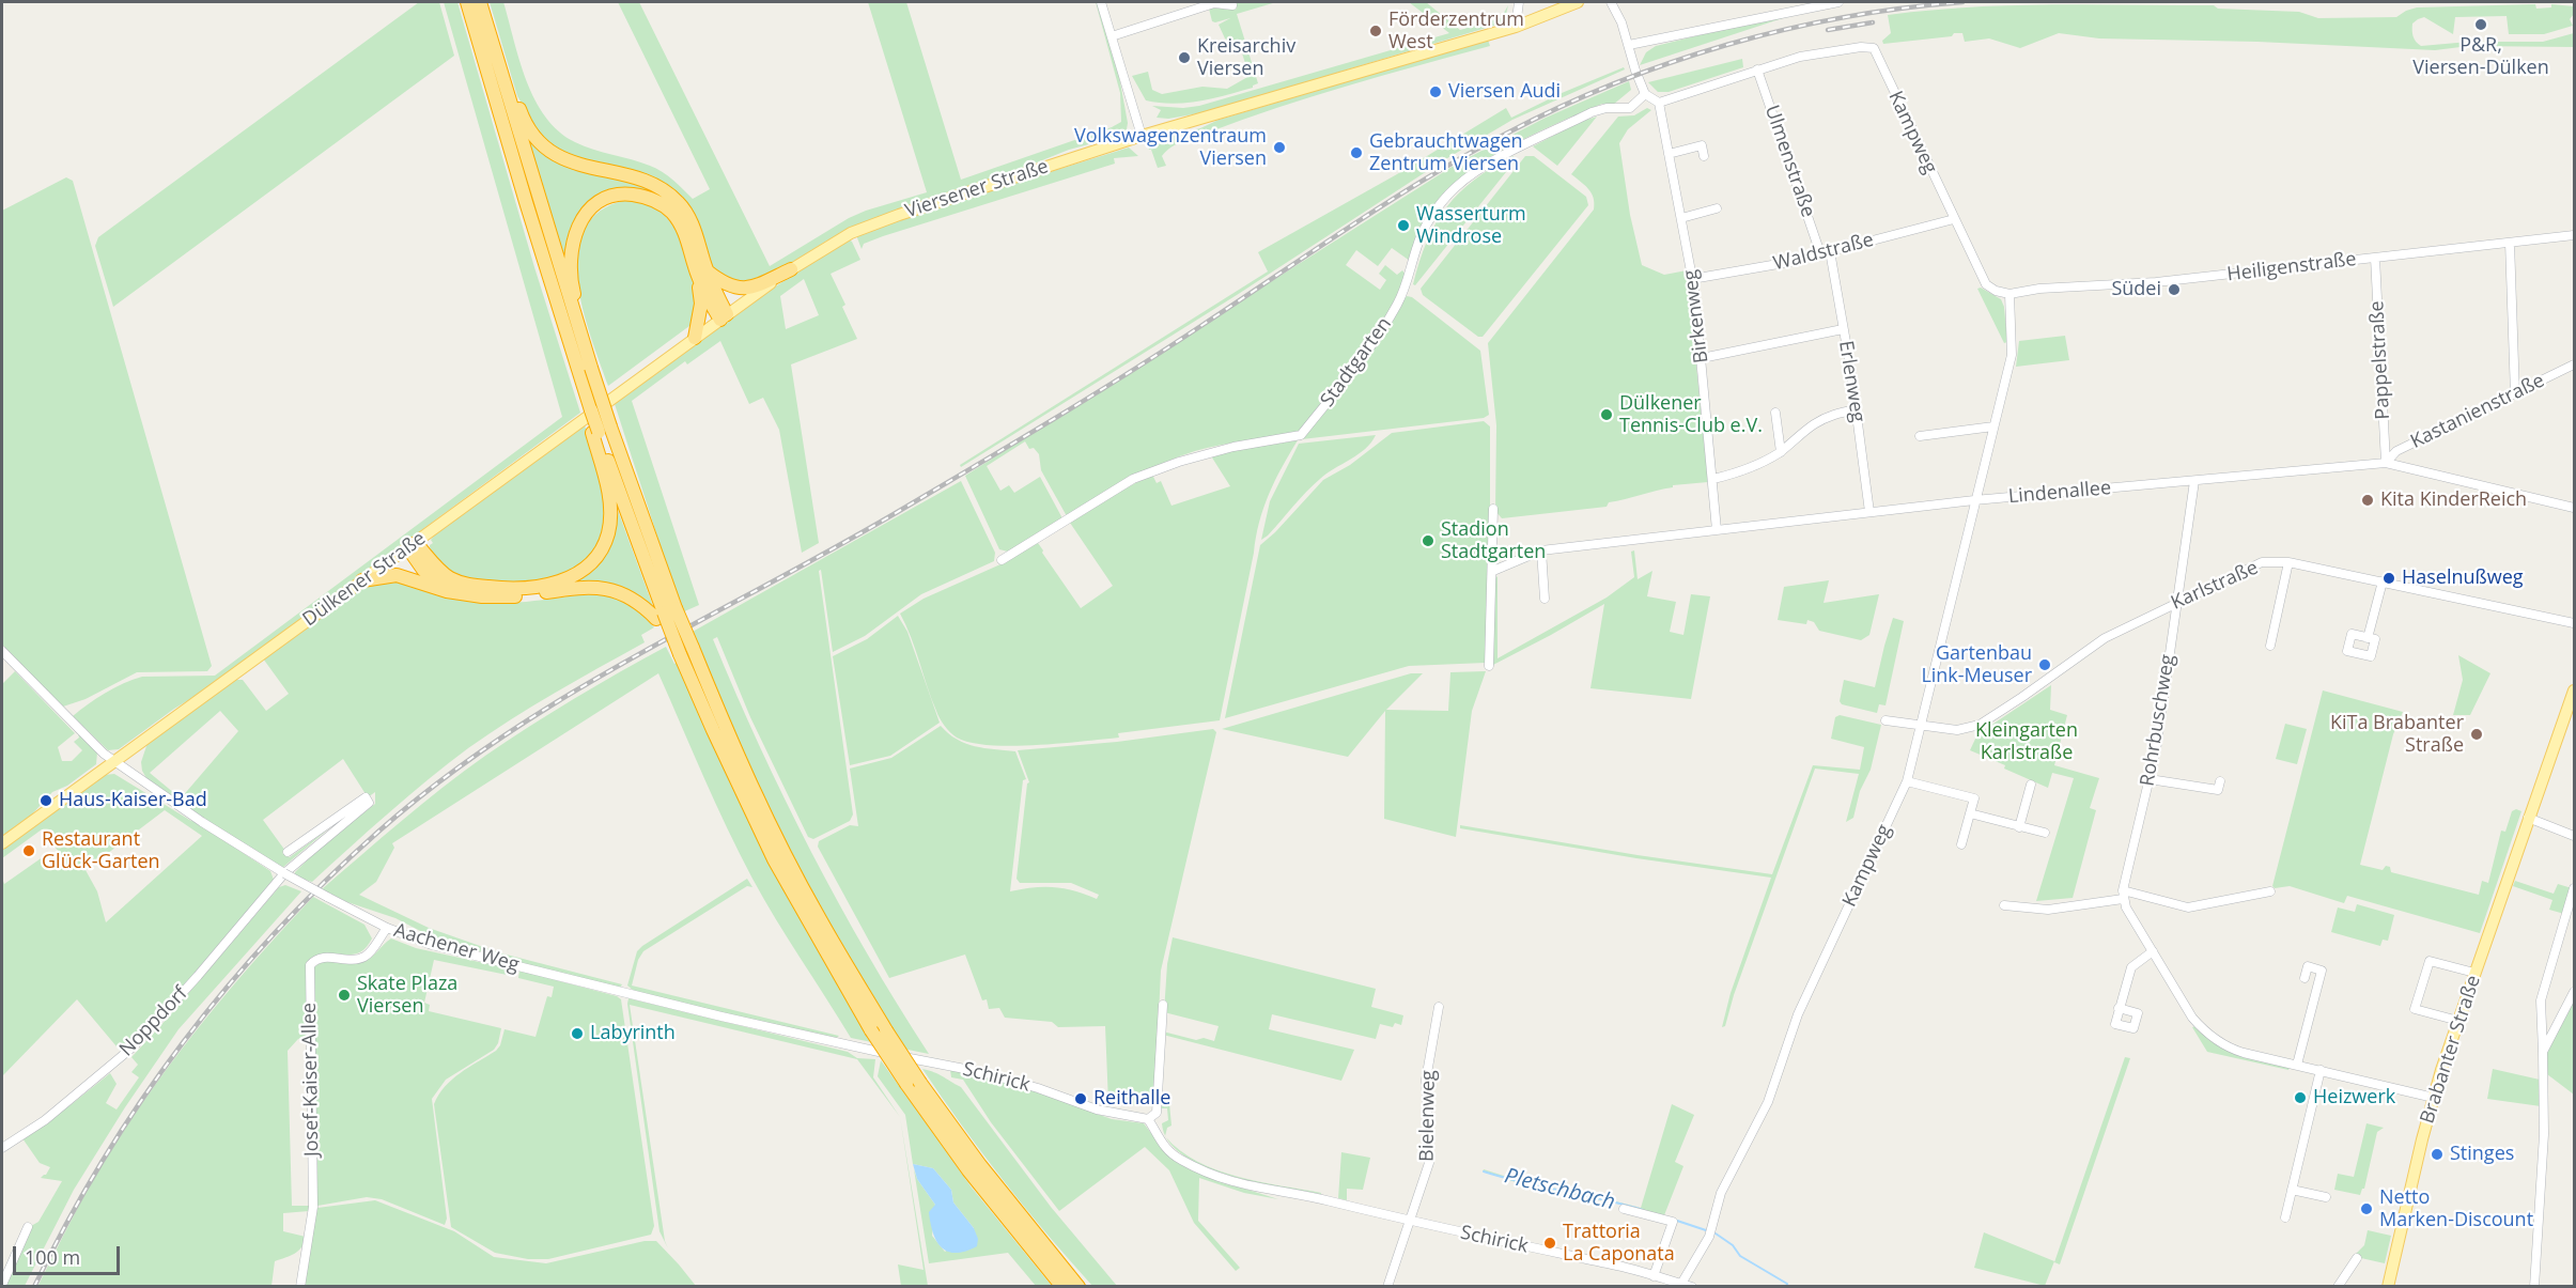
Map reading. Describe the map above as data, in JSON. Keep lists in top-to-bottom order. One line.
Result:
{"streets":{"main road":["Viersener Straße","Dülkener Straße","Brabanter Straße"],"street":["Kampweg","Ulmenstraße","Waldstraße","Heiligenstraße","Birkenweg","Pappelstraße","Stadtgarten","Erlenweg","Kastanienstraße","Lindenallee","Karlstraße","Rohrbuschweg","Aachener Weg","Noppdorf","Schirick","Josef-Kaiser-Allee","Bielenweg"]},"crossings":[["Kampweg","Ulmenstraße"],["Kampweg","Waldstraße"],["Kampweg","Heiligenstraße"],["Kampweg","Birkenweg"],["Kampweg","Lindenallee"],["Kampweg","Karlstraße"],["Kampweg","Schirick"],["Ulmenstraße","Waldstraße"],["Viersener Straße","Dülkener Straße"],["Waldstraße","Birkenweg"],["Waldstraße","Erlenweg"],["Heiligenstraße","Pappelstraße"],["Birkenweg","Lindenallee"],["Pappelstraße","Kastanienstraße"],["Pappelstraße","Lindenallee"],["Erlenweg","Lindenallee"],["Kastanienstraße","Lindenallee"],["Lindenallee","Rohrbuschweg"],["Dülkener Straße","Aachener Weg"],["Karlstraße","Rohrbuschweg"],["Aachener Weg","Noppdorf"],["Aachener Weg","Schirick"],["Aachener Weg","Josef-Kaiser-Allee"],["Schirick","Bielenweg"]],"water":["Pletschbach"],"parks":["Kleingarten Karlstraße"],"places":["P&R, Viersen-Dülken","Förderzentrum West","Kreisarchiv Viersen","Viersen Audi","Volkswagenzentraum Viersen","Gebrauchtwagen Zentrum Viersen","Wasserturm Windrose","Südei","Dülkener Tennis-Club e.V.","Kita KinderReich","Stadion Stadtgarten","Haselnußweg","Gartenbau Link-Meuser","KiTa Brabanter Straße","Haus-Kaiser-Bad","Restaurant Glück-Garten","Skate Plaza Viersen","Labyrinth","Heizwerk","Reithalle","Stinges","Netto Marken-Discount","Trattoria La Caponata"],"scale_bar":"100 m"}
